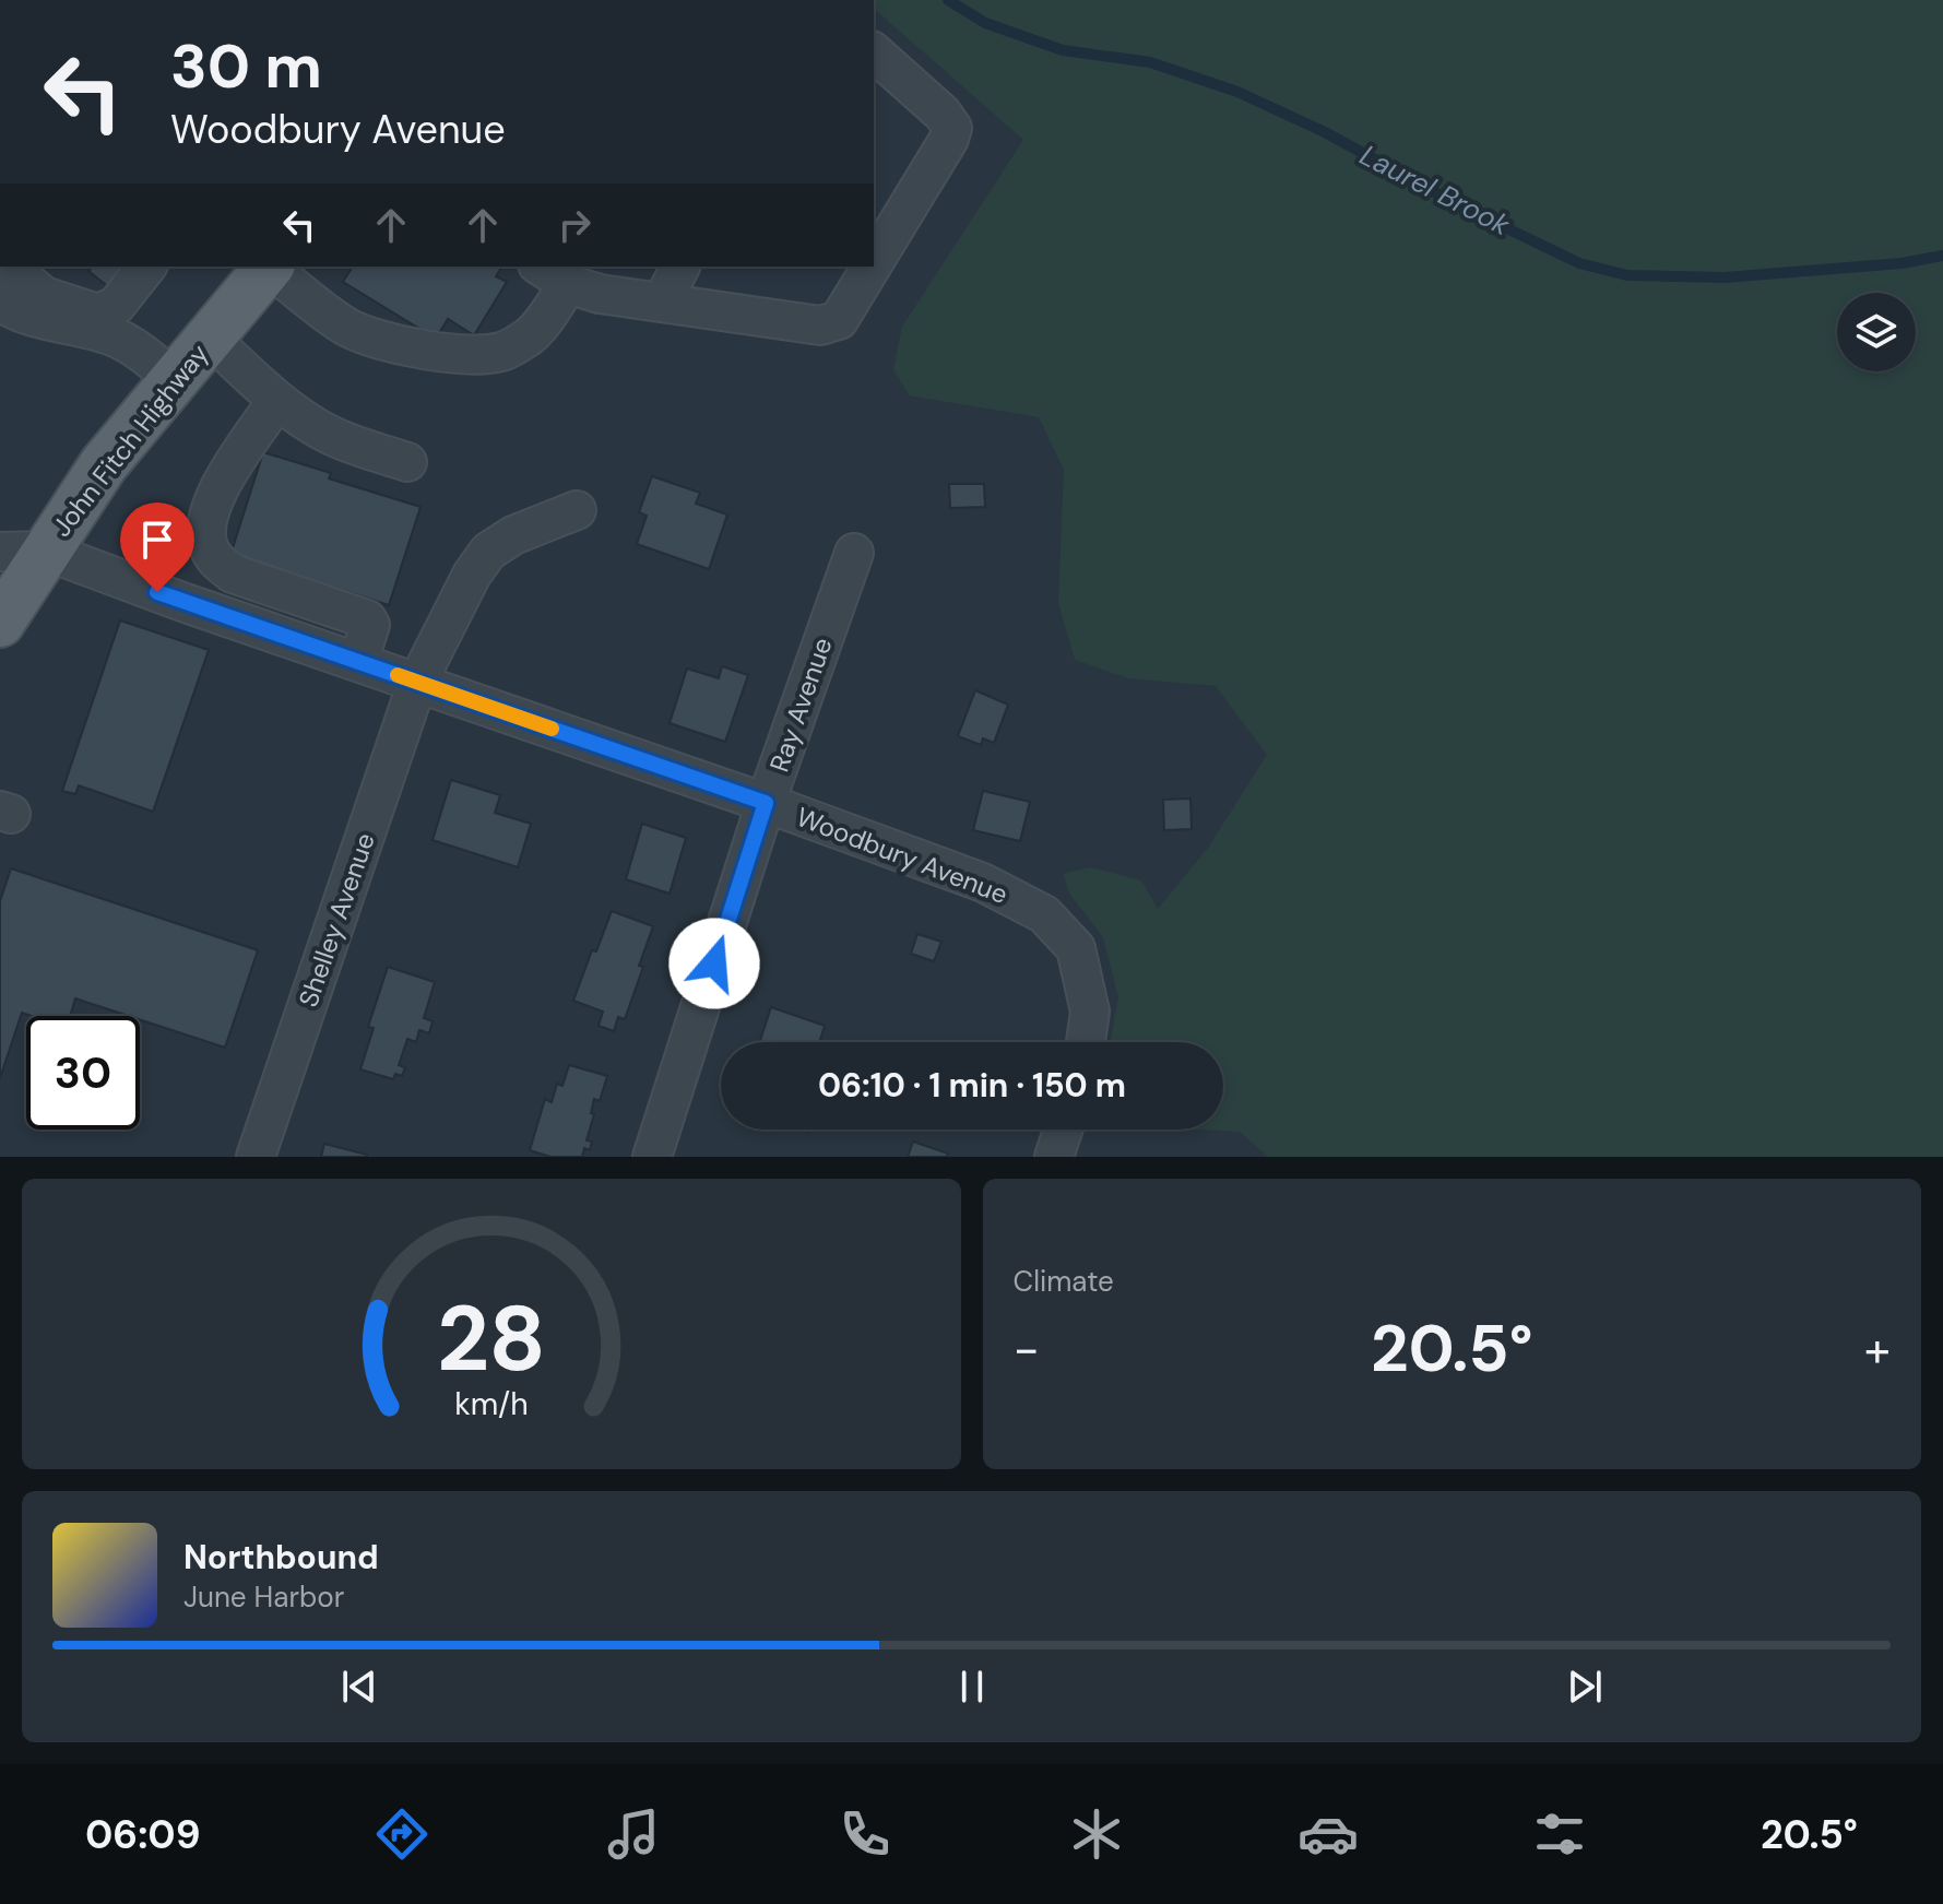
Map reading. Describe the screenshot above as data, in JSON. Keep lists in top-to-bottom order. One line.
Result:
{"streets":{"main road":["John Fitch Highway"],"street":["Ray Avenue","Woodbury Avenue","Shelley Avenue"]},"crossings":[["John Fitch Highway","Woodbury Avenue"],["Ray Avenue","Woodbury Avenue"],["Woodbury Avenue","Shelley Avenue"]],"water":["Laurel Brook"],"page":{"turn":["30 m","Woodbury Avenue"],"limit":"30","trip":"06:10 · 1 min · 150 m","tile":"Climate","heat":["−","20.5°","+"],"song":["Northbound","June Harbor"],"tabs":["06:09","20.5°"],"gauge":["28","km/h"]}}
